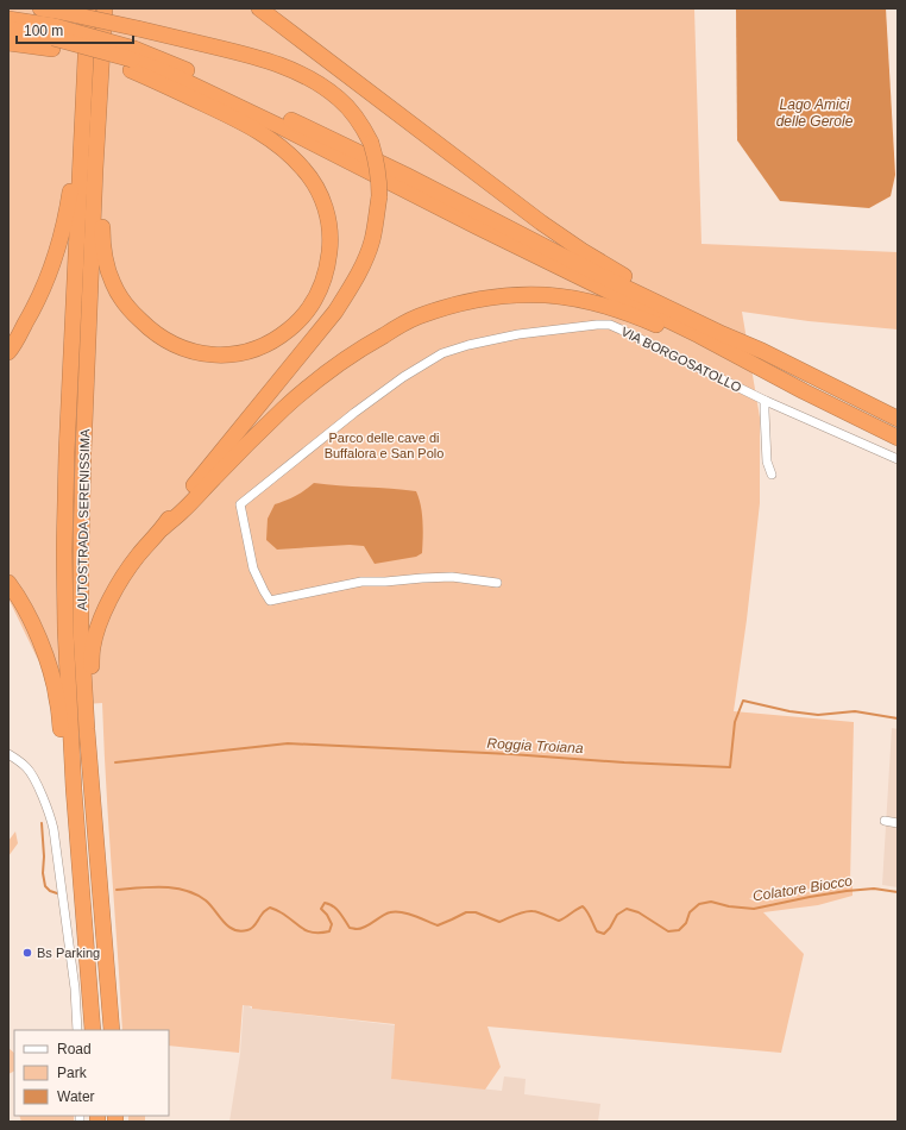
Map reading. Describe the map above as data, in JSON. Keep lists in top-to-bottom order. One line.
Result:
{"streets":{"highway":["AUTOSTRADA SERENISSIMA"],"street":["VIA BORGOSATOLLO"]},"water":["Lago Amici delle Gerole","Roggia Troiana","Colatore Biocco"],"parks":["Parco delle cave di Buffalora e San Polo"],"places":["Bs Parking"],"legend":["Road","Park","Water"],"scale_bar":"100 m"}
